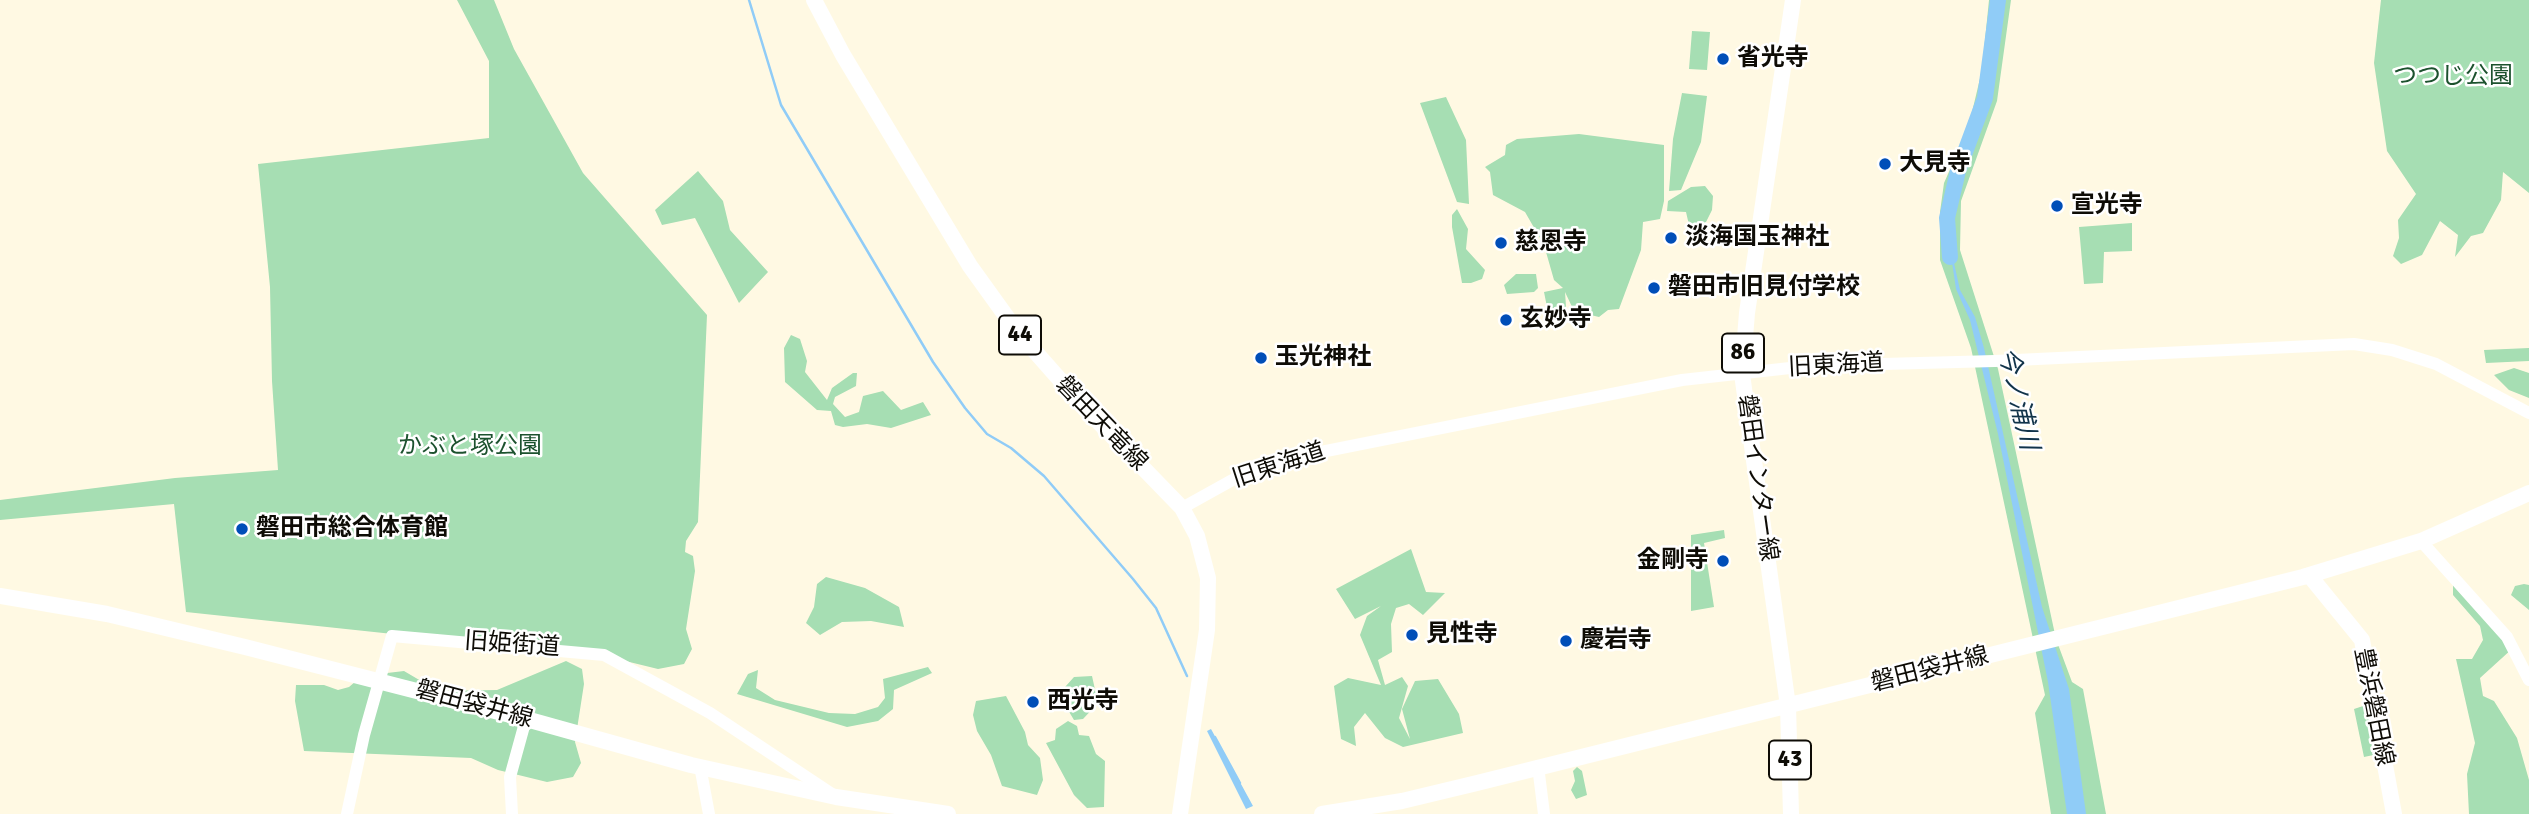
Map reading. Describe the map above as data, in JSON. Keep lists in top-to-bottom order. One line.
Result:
{"streets":{"main road":["44","86","磐田天竜線","磐田インター線","磐田袋井線","豊浜磐田線","43"],"street":["旧東海道","旧姫街道"]},"crossings":[["旧東海道","磐田天竜線"],["旧東海道","磐田インター線"],["磐田インター線","磐田袋井線"],["磐田インター線","43"],["旧姫街道","磐田袋井線"],["磐田袋井線","豊浜磐田線"],["磐田袋井線","43"]],"water":["今ノ浦川"],"parks":["つつじ公園","かぶと塚公園"],"places":["省光寺","大見寺","宣光寺","淡海国玉神社","慈恩寺","磐田市旧見付学校","玄妙寺","玉光神社","磐田市総合体育館","金剛寺","見性寺","慶岩寺","西光寺"]}
